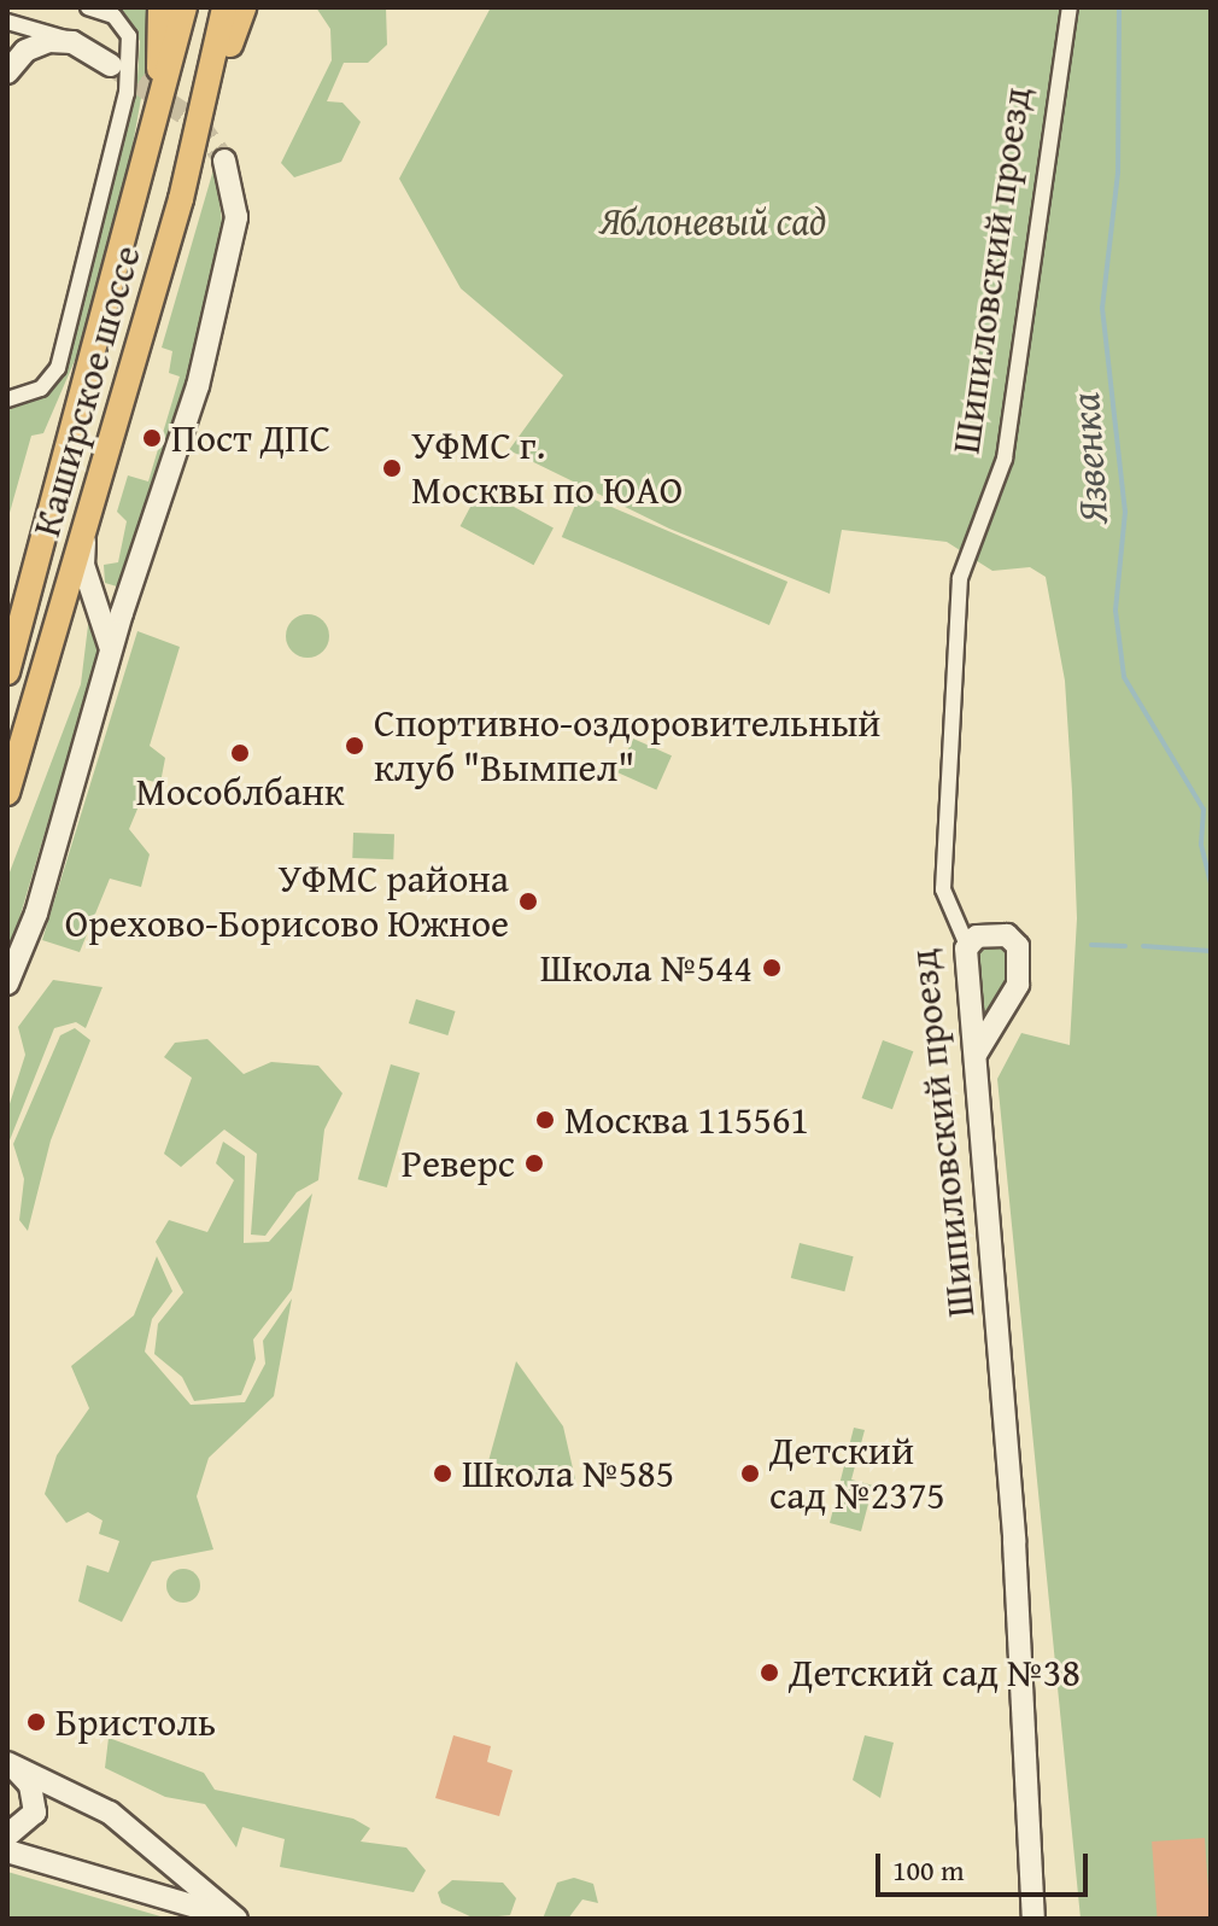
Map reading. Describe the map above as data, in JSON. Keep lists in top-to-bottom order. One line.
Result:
{"streets":{"main road":["Шипиловский проезд","Каширское шоссе"]},"water":["Язвенка"],"parks":["Яблоневый сад"],"places":["Пост ДПС","УФМС г. Москвы по ЮАО","Спортивно-оздоровительный клуб \"Вымпел\"","Мособлбанк","УФМС района Орехово-Борисово Южное","Школа №544","Москва 115561","Реверс","Школа №585","Детский сад №2375","Детский сад №38","Бристоль"],"scale_bar":"100 m"}
